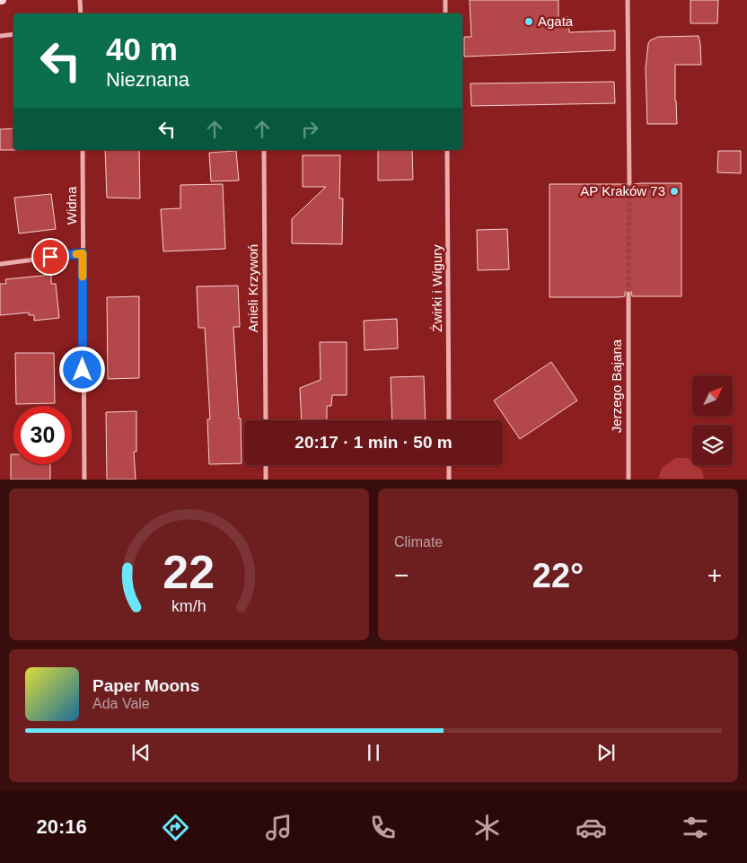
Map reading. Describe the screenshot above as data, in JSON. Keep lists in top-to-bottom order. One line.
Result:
{"streets":{"street":["Widna","Anieli Krzywoń","Żwirki i Wigury","Jerzego Bajana"]},"places":["Agata","AP Kraków 73"],"north":"top right","page":{"turn":["40 m","Nieznana"],"limit":"30","trip":"20:17 · 1 min · 50 m","tile":"Climate","heat":["−","22°","+"],"song":["Paper Moons","Ada Vale"],"tabs":"20:16","gauge":["22","km/h"]}}
